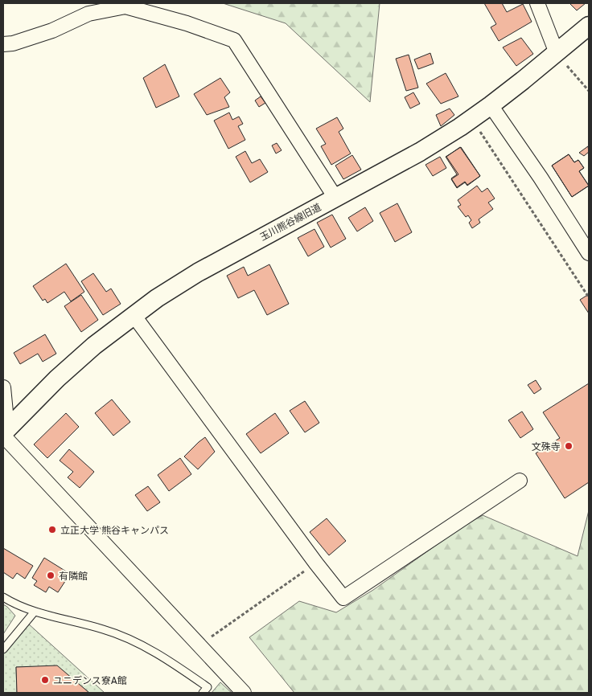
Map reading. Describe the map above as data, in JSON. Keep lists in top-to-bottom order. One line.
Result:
{"streets":{"street":["玉川熊谷線旧道"]},"places":["文殊寺","立正大学 熊谷キャンパス","有隣館","ユニデンス寮A館"]}
